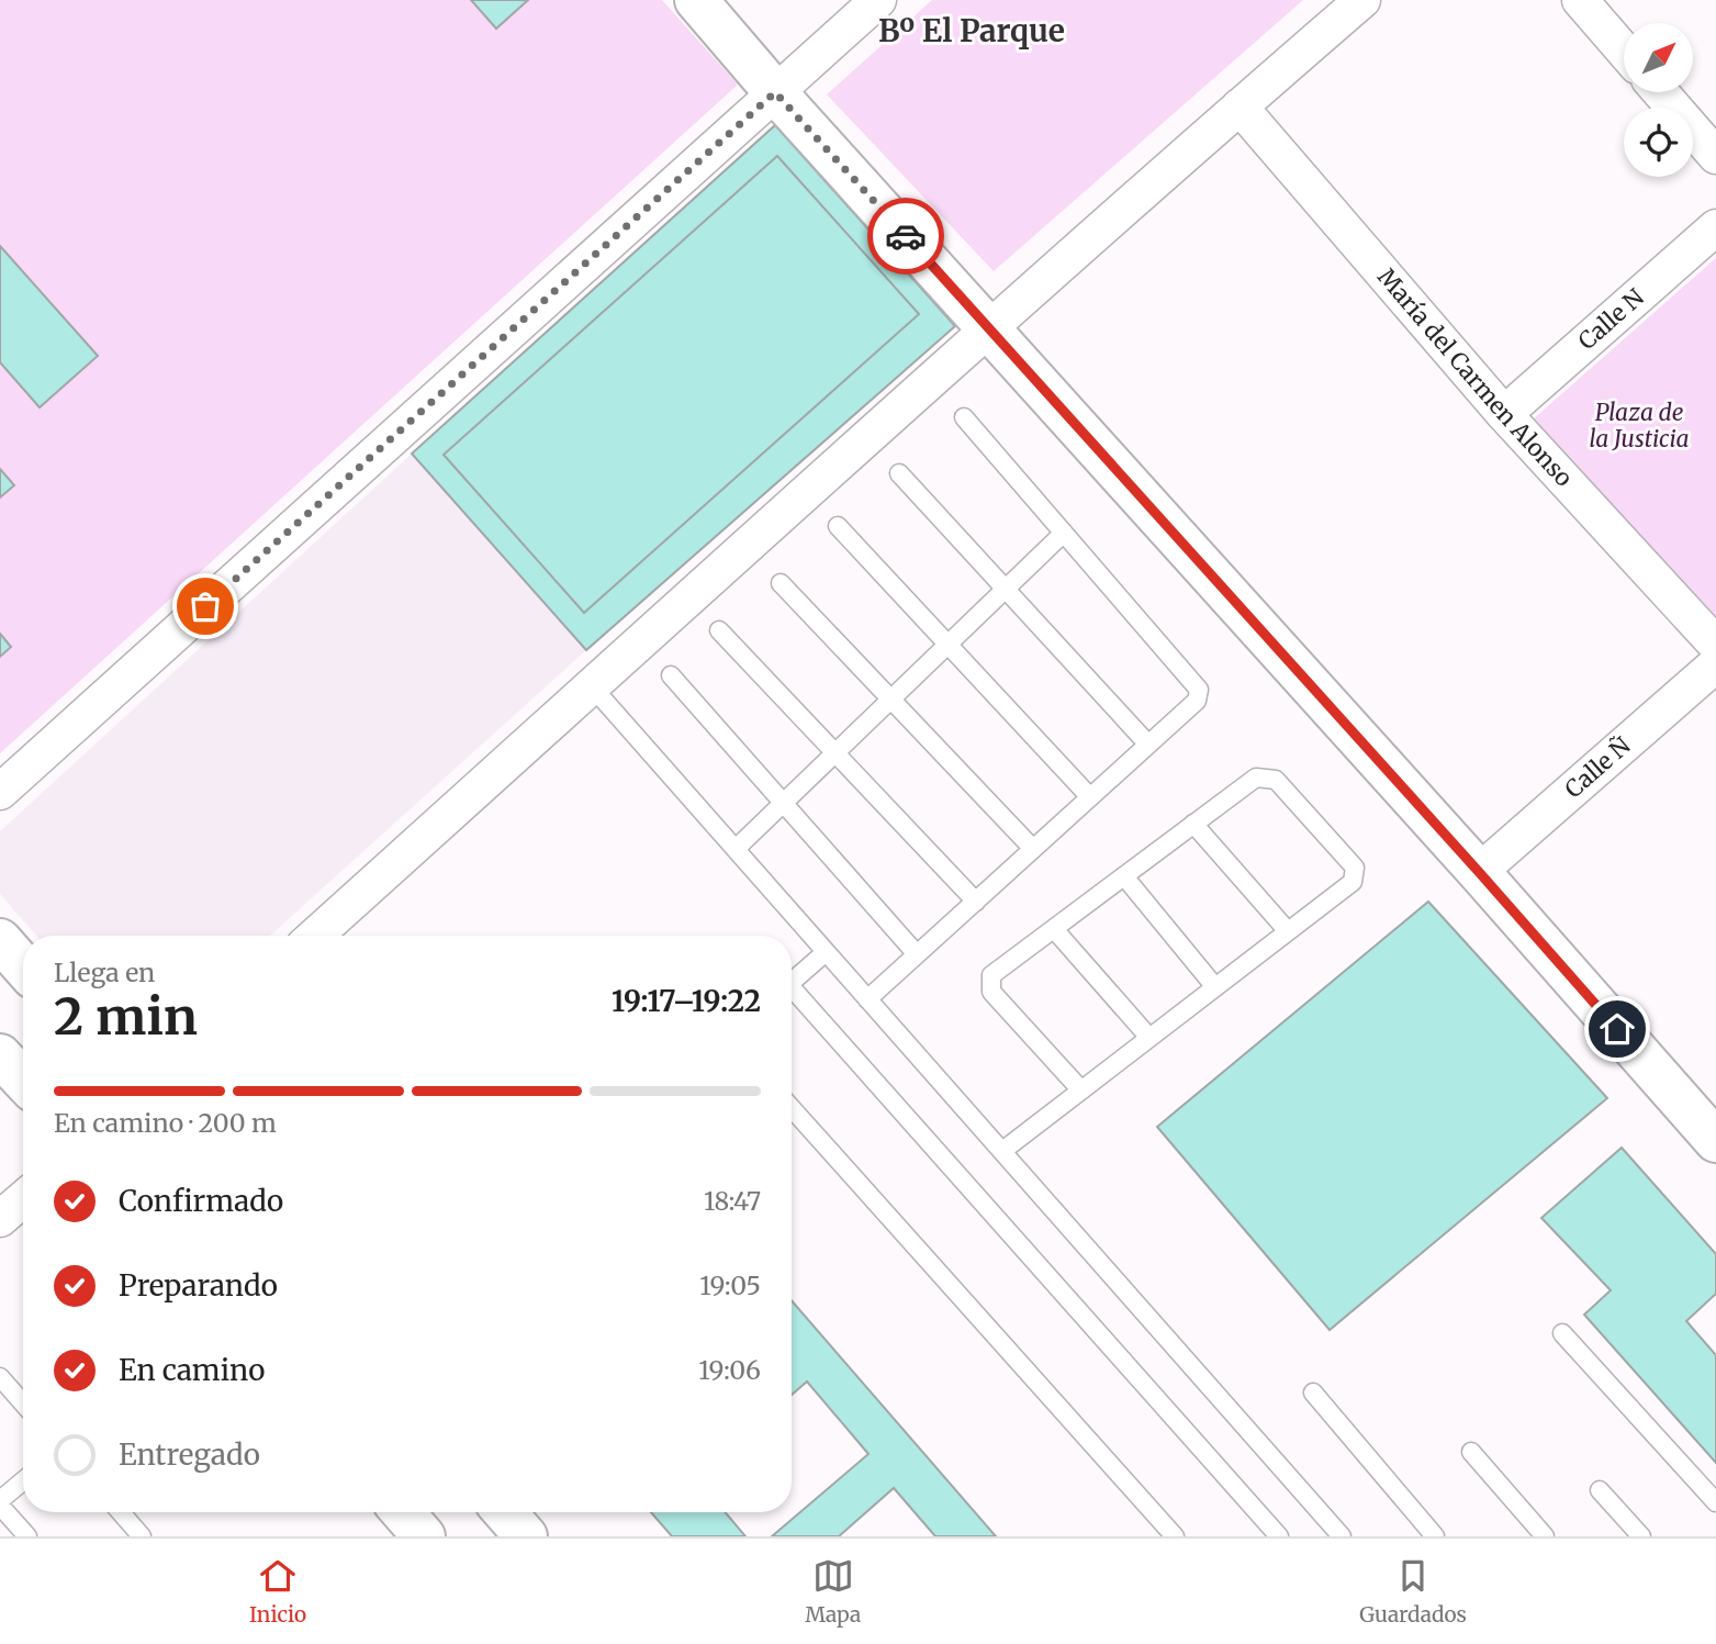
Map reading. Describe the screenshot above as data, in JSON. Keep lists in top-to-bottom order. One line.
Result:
{"streets":{"street":["Calle N","María del Carmen Alonso","Calle Ñ"]},"crossings":[["Calle N","María del Carmen Alonso"]],"districts":["Bº El Parque"],"parks":["Plaza de la Justicia"],"north":"top right","page":{"heading":["2 min","Llega en","19:17–19:22"],"bar":"En camino · 200 m","list":[["Confirmado","18:47"],["Preparando","19:05"],["En camino","19:06"],"Entregado"],"tabs":["Inicio","Mapa","Guardados"]}}
